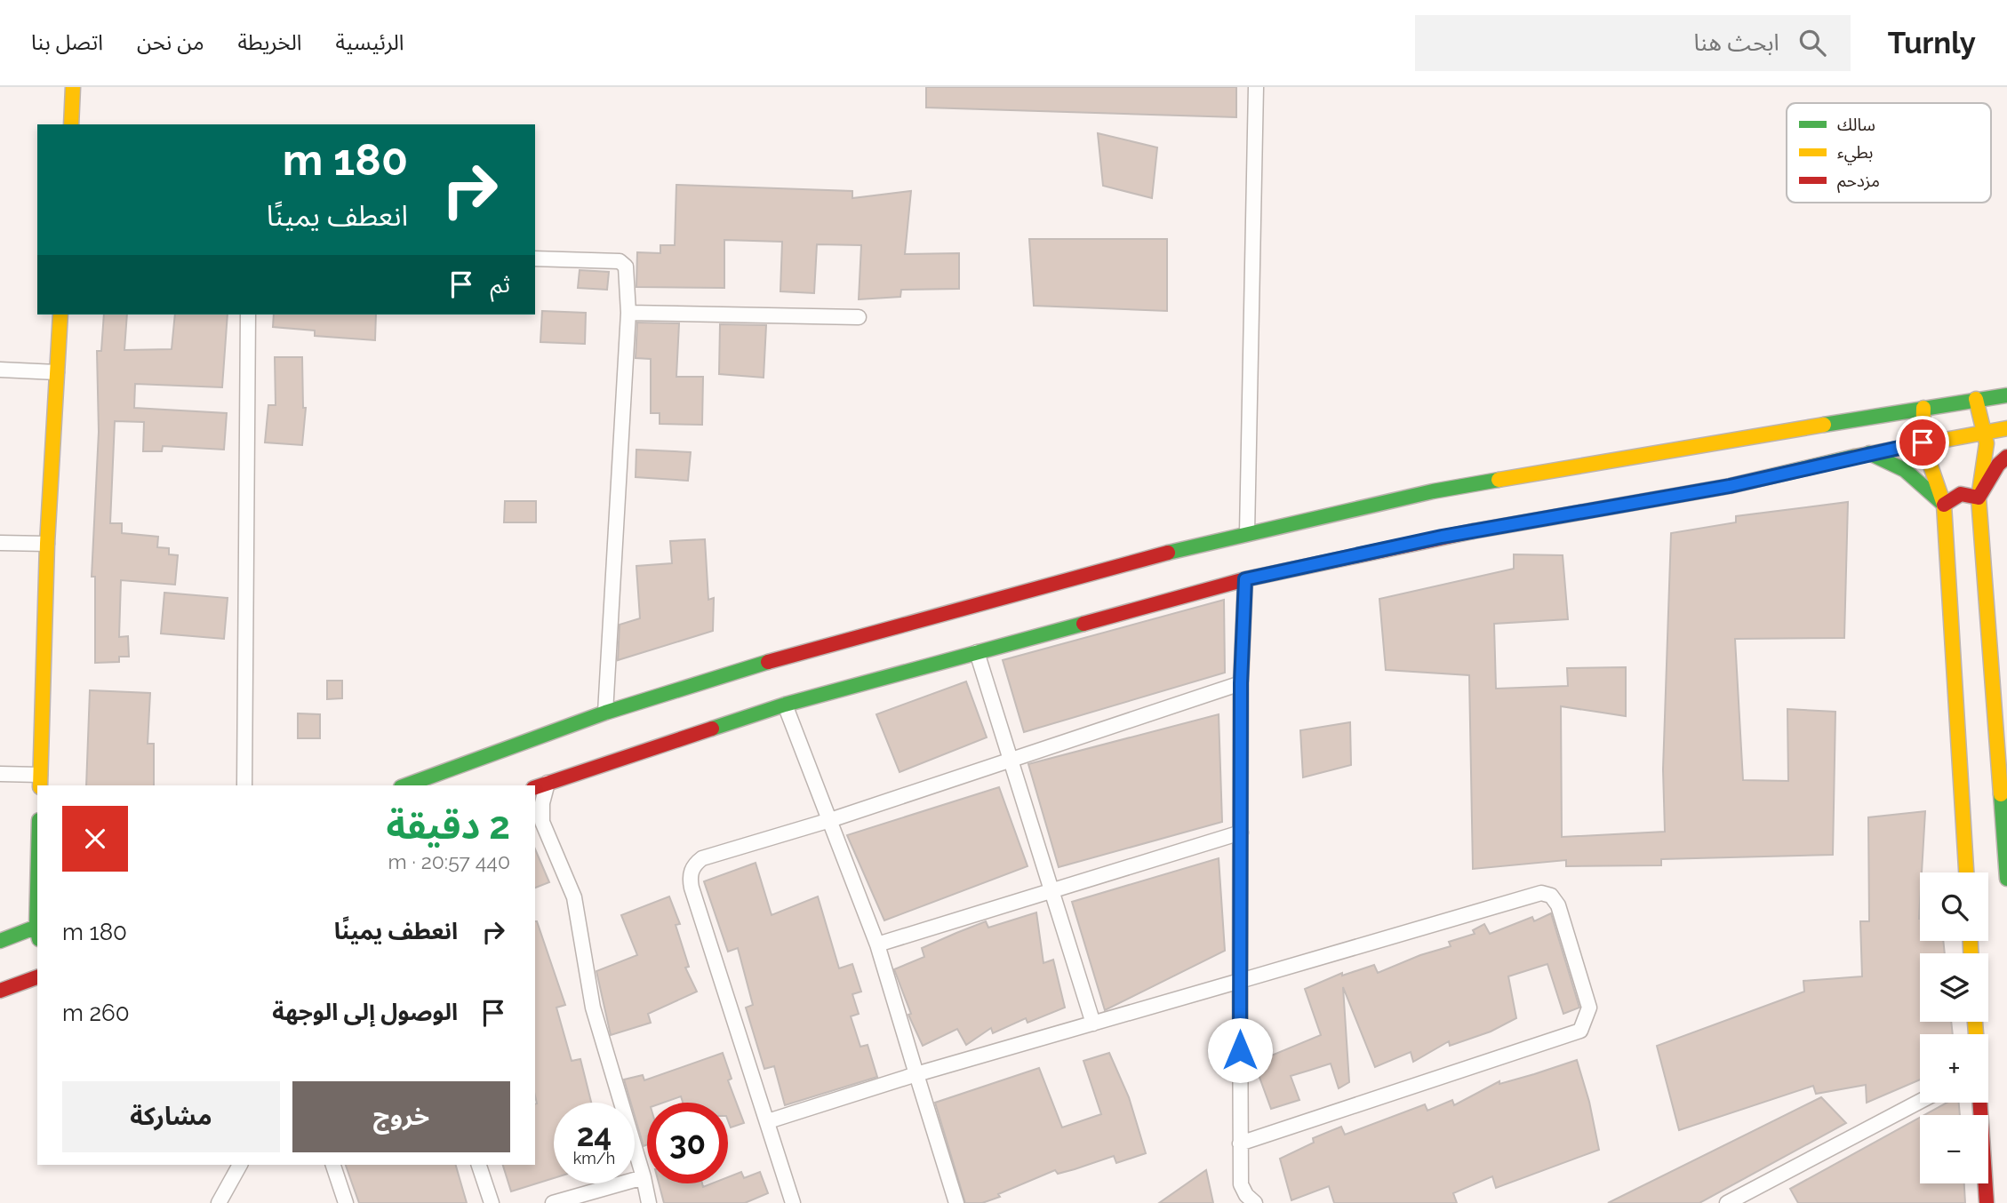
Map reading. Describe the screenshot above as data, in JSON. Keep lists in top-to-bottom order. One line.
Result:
{"legend":["سالك","بطيء","مزدحم"],"page":{"header":"Turnly","search":"ابحث هنا","nav":["الرئيسية","الخريطة","من نحن","اتصل بنا"],"turn":["180 m","انعطف يمينًا"],"then":"ثم","heading":["2 دقيقة","440 m · 20:57"],"map_buttons":["+","−"],"list":[{"name":"انعطف يمينًا","value":"180 m"},{"name":"الوصول إلى الوجهة","value":"260 m"}],"buttons":["خروج","مشاركة"],"speed":"24 km/h","limit":"30"}}
